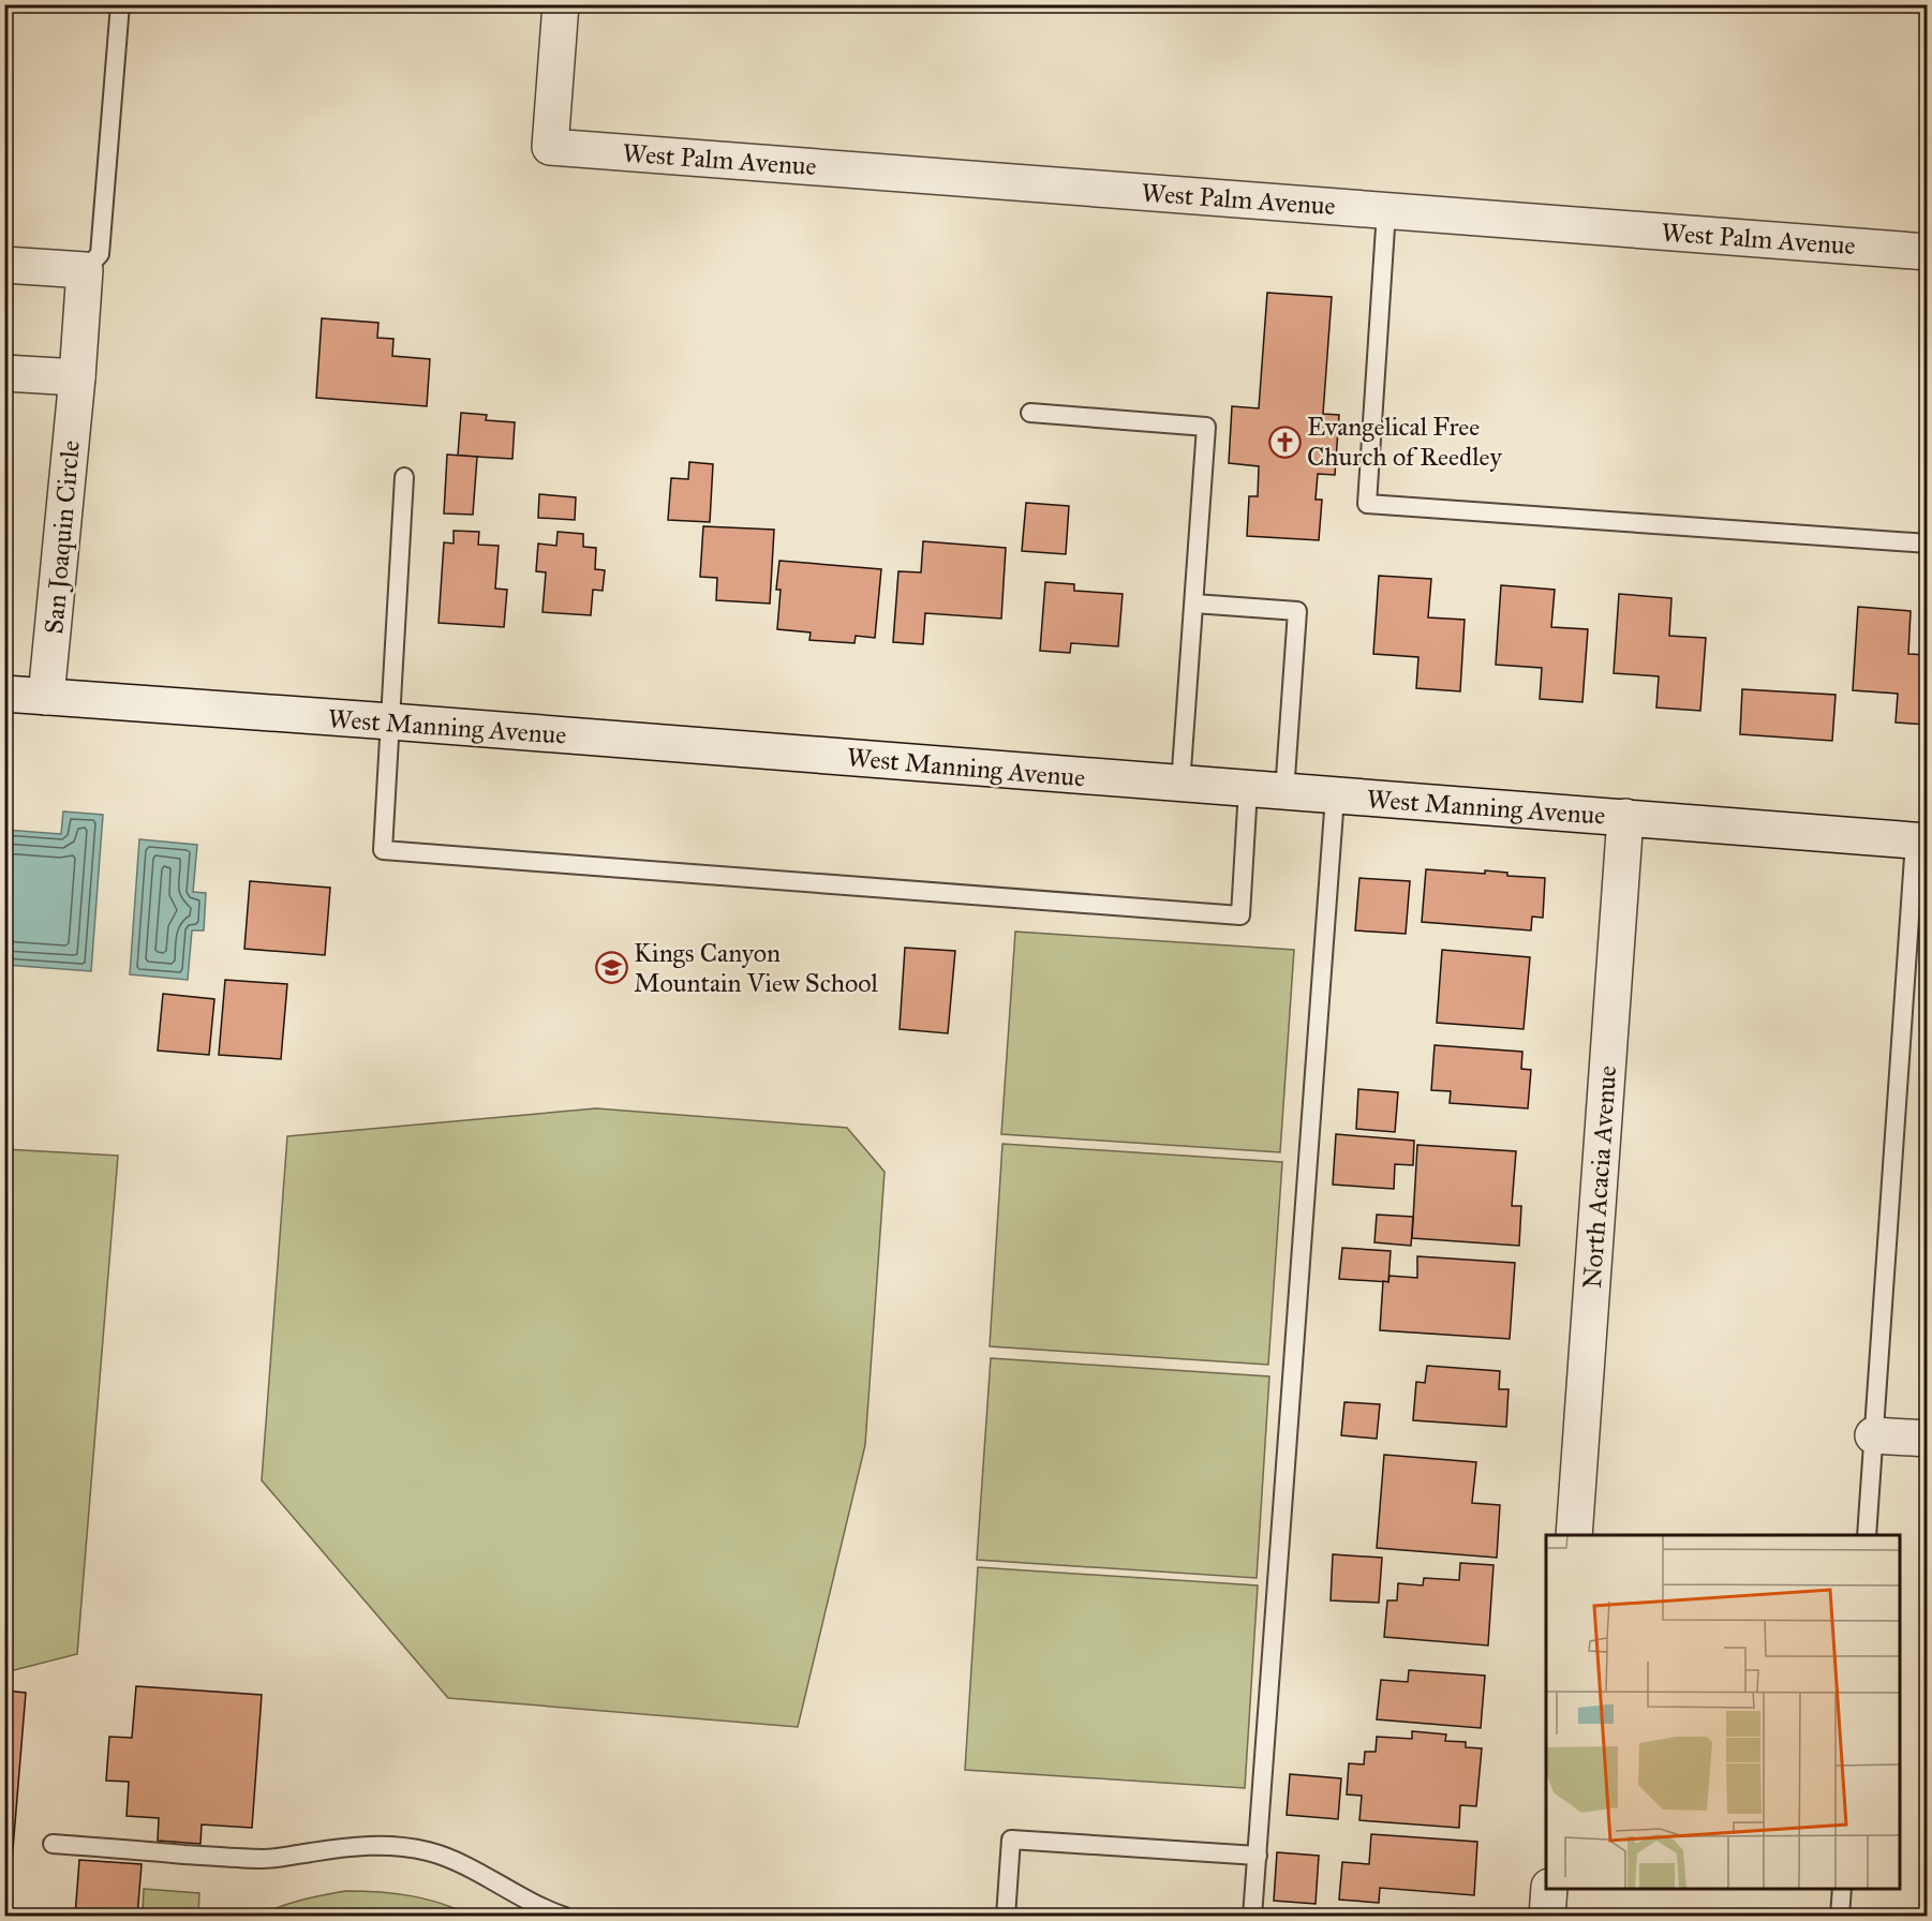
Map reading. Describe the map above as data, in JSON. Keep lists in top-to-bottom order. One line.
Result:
{"streets":{"street":["West Palm Avenue","San Joaquin Circle","West Manning Avenue","North Acacia Avenue"]},"crossings":[["San Joaquin Circle","West Manning Avenue"],["West Manning Avenue","North Acacia Avenue"]],"places":{"church":["Evangelical Free Church of Reedley"],"school or university":["Kings Canyon Mountain View School"]}}
